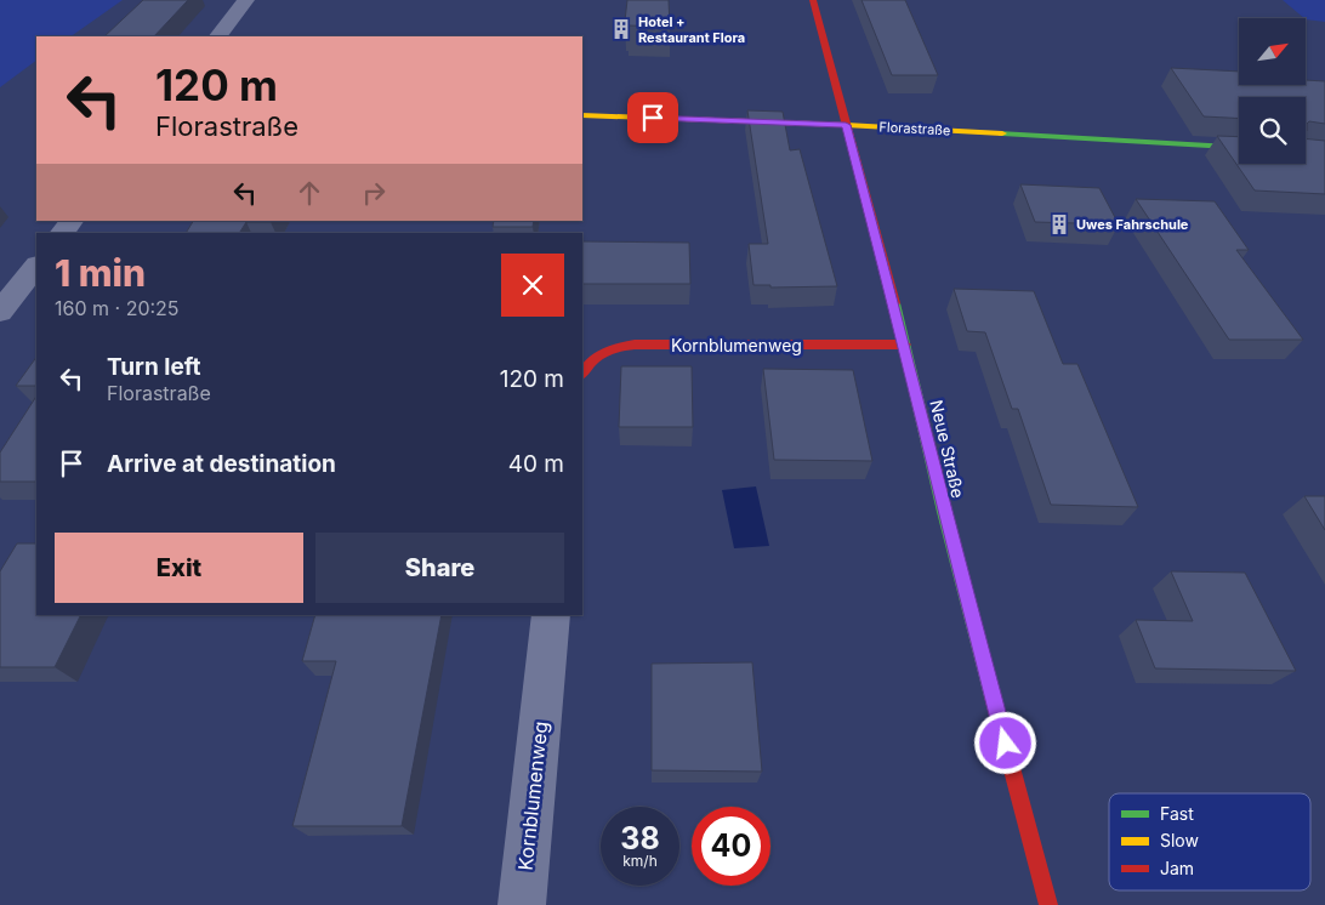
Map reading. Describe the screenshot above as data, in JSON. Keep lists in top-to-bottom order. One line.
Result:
{"streets":{"street":["Florastraße","Kornblumenweg","Neue Straße"]},"crossings":[["Florastraße","Neue Straße"],["Kornblumenweg","Neue Straße"]],"places":{"building":["Hotel + Restaurant Flora","Uwes Fahrschule"]},"legend":["Fast","Slow","Jam"],"north":"top right","page":{"turn":["120 m","Florastraße"],"heading":["1 min","160 m · 20:25"],"list":[{"name":"Turn left","note":"Florastraße","value":"120 m"},{"name":"Arrive at destination","value":"40 m"}],"buttons":["Exit","Share"],"speed":"38 km/h","limit":"40"}}
